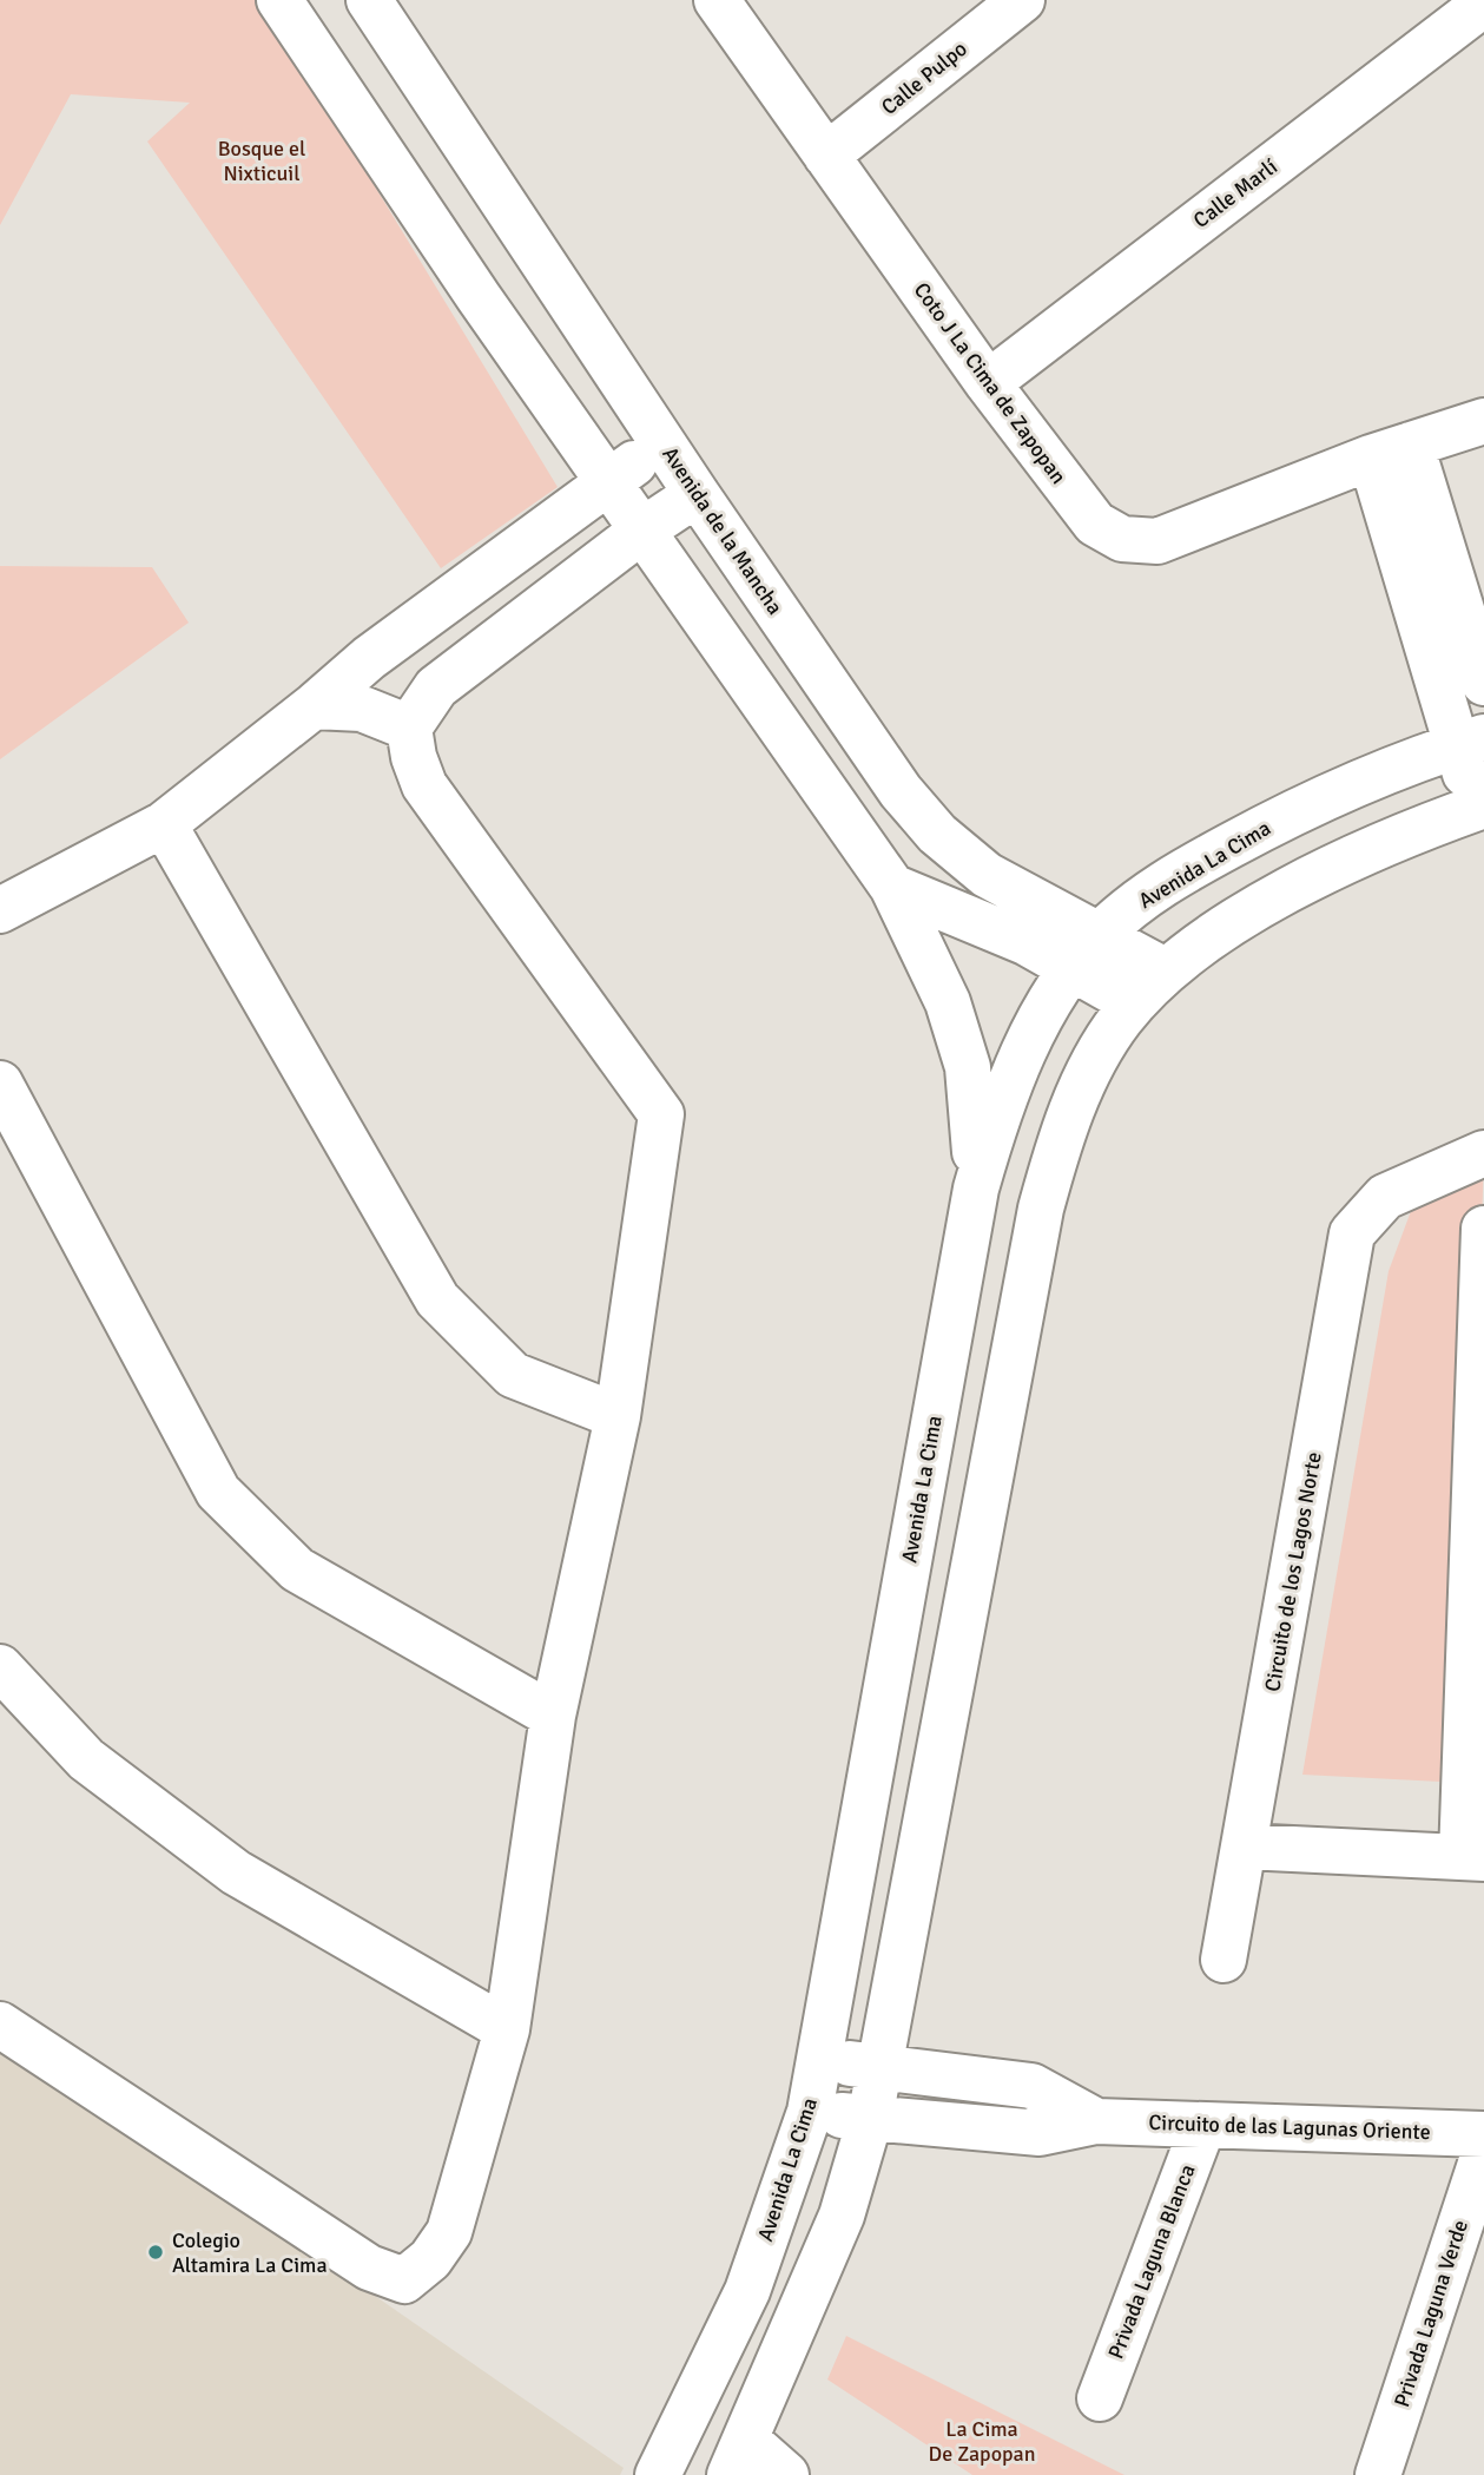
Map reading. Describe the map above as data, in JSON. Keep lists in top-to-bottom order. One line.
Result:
{"streets":{"street":["Calle Pulpo","Calle Marlí","Coto J La Cima de Zapopan","Avenida de la Mancha","Avenida La Cima","Circuito de los Lagos Norte","Circuito de las Lagunas Oriente","Privada Laguna Blanca","Privada Laguna Verde"]},"crossings":[["Calle Pulpo","Coto J La Cima de Zapopan"],["Calle Marlí","Coto J La Cima de Zapopan"],["Avenida de la Mancha","Avenida La Cima"],["Avenida La Cima","Circuito de las Lagunas Oriente"],["Circuito de las Lagunas Oriente","Privada Laguna Blanca"]],"parks":["Bosque el Nixticuil","La Cima De Zapopan"],"places":["Colegio Altamira La Cima"]}
